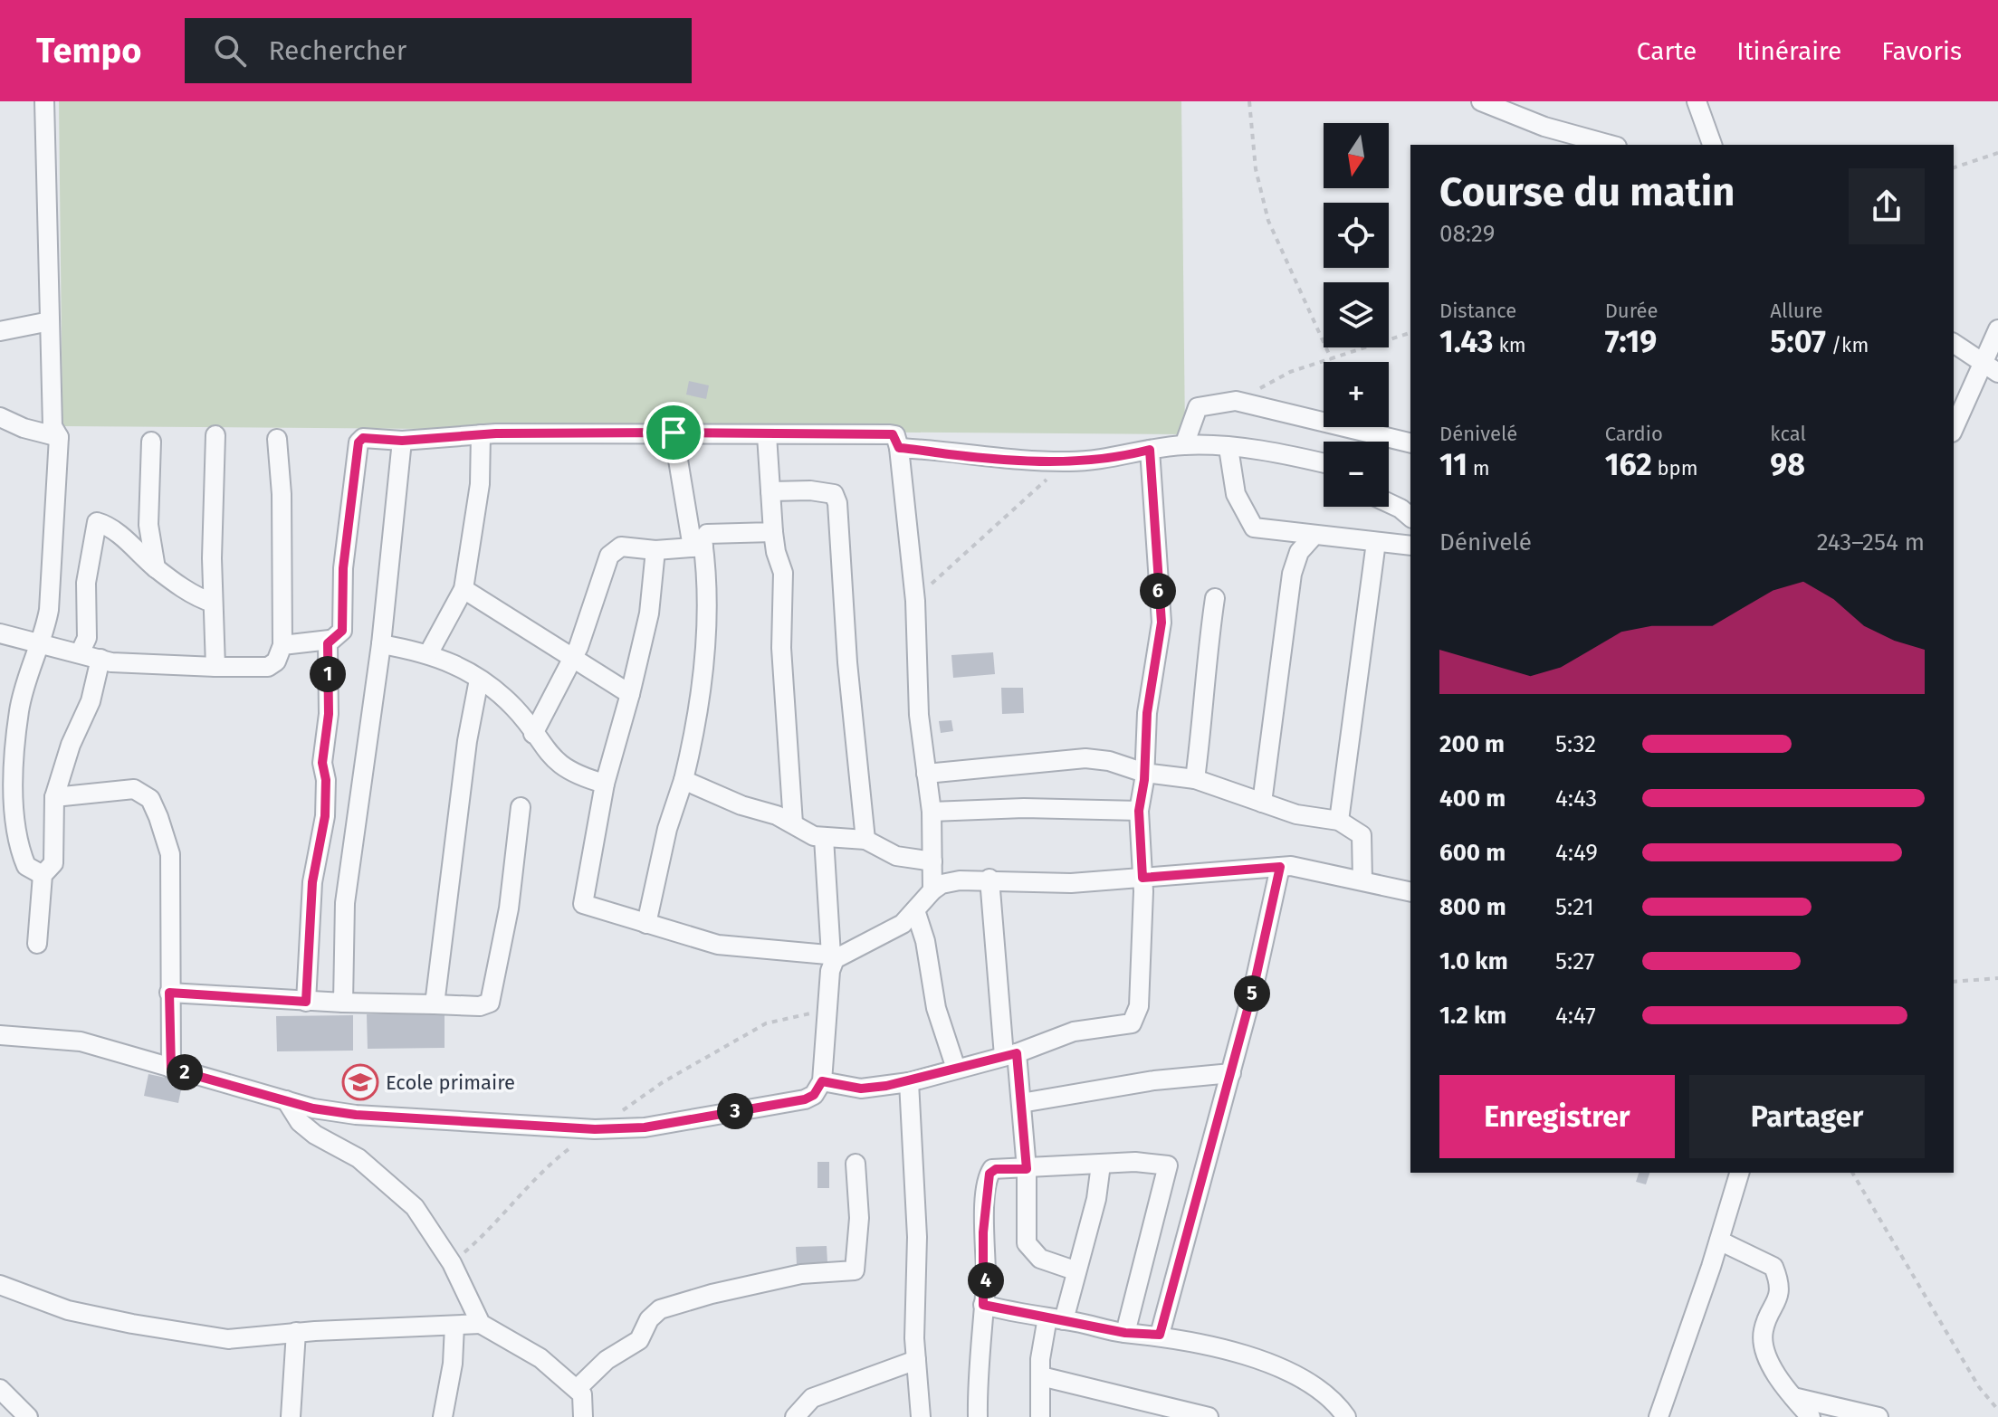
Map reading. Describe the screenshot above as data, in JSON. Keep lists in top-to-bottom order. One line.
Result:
{"places":{"school or university":["Ecole primaire"]},"north":"bottom","page":{"header":"Tempo","search":"Rechercher","nav":["Carte","Itinéraire","Favoris"],"map_buttons":["+","−"],"heading":["Course du matin","08:29"],"stats":[["Distance","1.43 km"],["Durée","7:19"],["Allure","5:07 /km"],["Dénivelé","11 m"],["Cardio","162 bpm"],["kcal","98"]],"chart":["Dénivelé","243–254 m"],"pins":["6","1","5","2","3","4"],"list":[{"name":"200 m","note":"5:32"},{"name":"400 m","note":"4:43"},{"name":"600 m","note":"4:49"},{"name":"800 m","note":"5:21"},{"name":"1.0 km","note":"5:27"},{"name":"1.2 km","note":"4:47"}],"buttons":["Enregistrer","Partager"]}}
